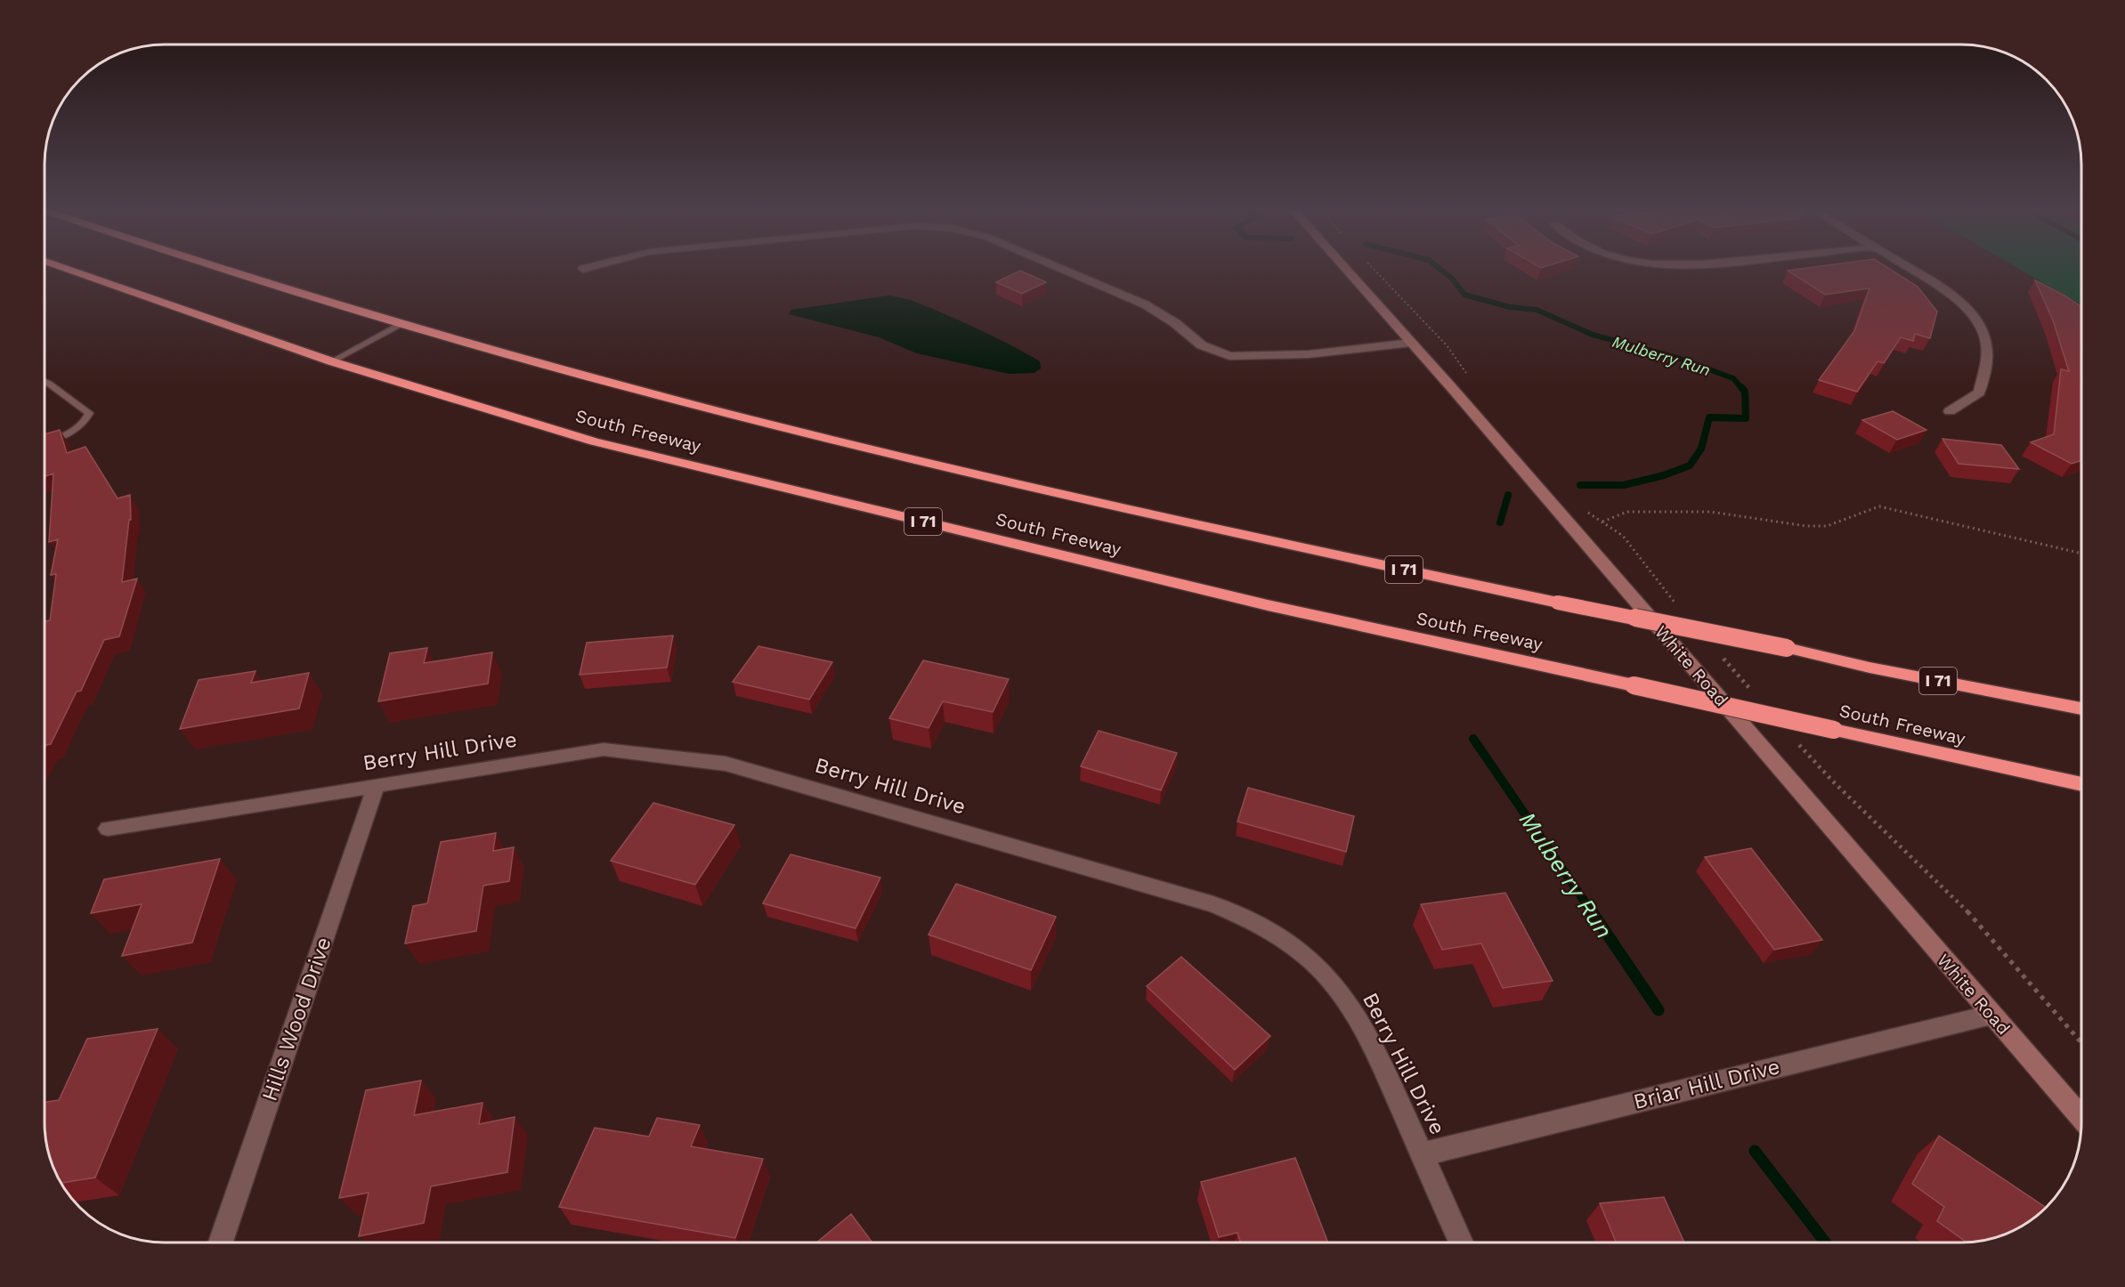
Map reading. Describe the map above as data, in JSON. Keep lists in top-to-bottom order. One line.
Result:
{"streets":{"highway":["South Freeway","I 71"],"street":["White Road","Berry Hill Drive","Hills Wood Drive","Briar Hill Drive"]},"crossings":[["White Road","Briar Hill Drive"],["Berry Hill Drive","Hills Wood Drive"],["Berry Hill Drive","Briar Hill Drive"]],"water":["Mulberry Run"]}
